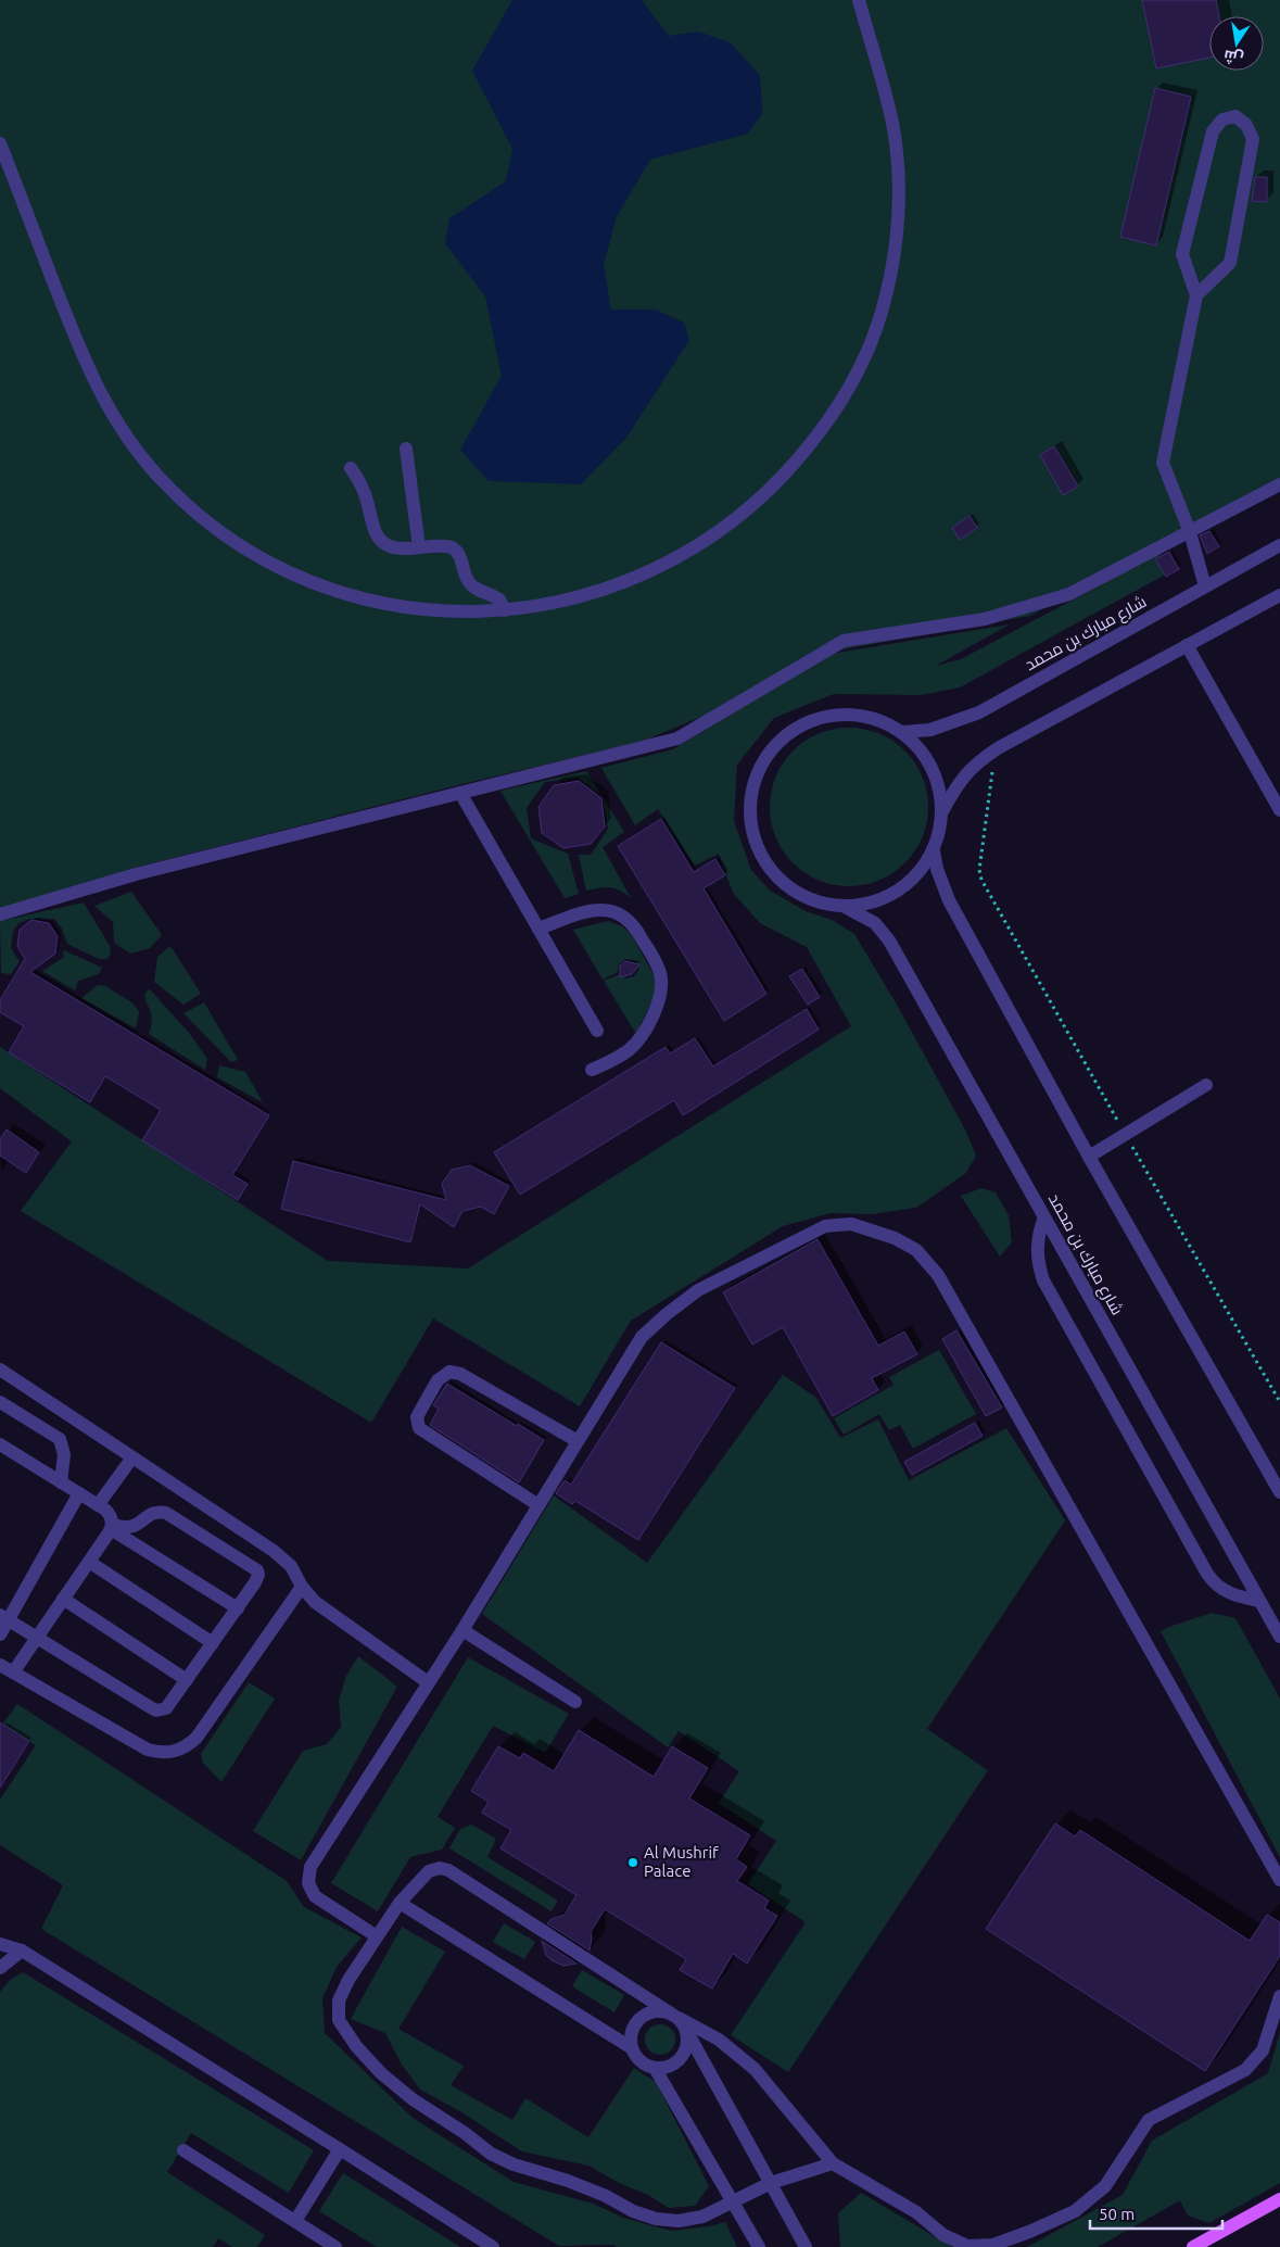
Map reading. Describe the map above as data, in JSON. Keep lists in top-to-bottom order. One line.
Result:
{"streets":{"street":["شارع مبارك بن محمد"]},"places":["Al Mushrif Palace"],"scale_bar":"50 m","north":"bottom"}
